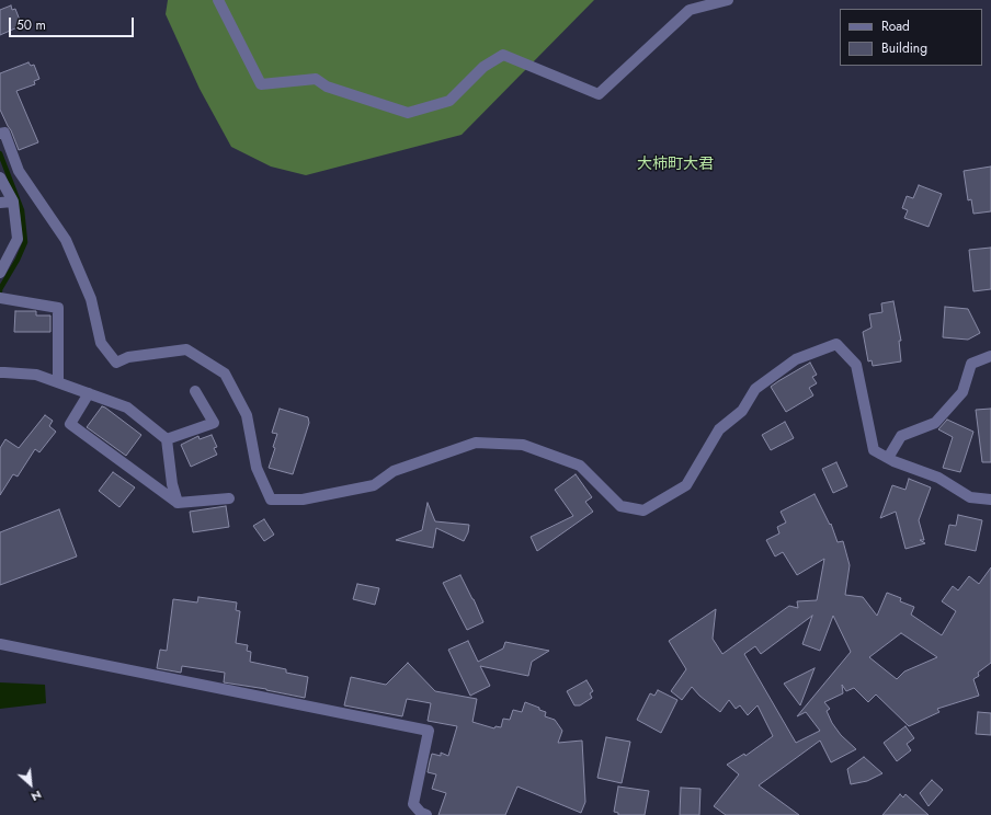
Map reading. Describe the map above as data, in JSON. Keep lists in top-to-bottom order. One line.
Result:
{"districts":["大柿町大君"],"legend":["Road","Building"],"scale_bar":"50 m","north":"bottom right"}
